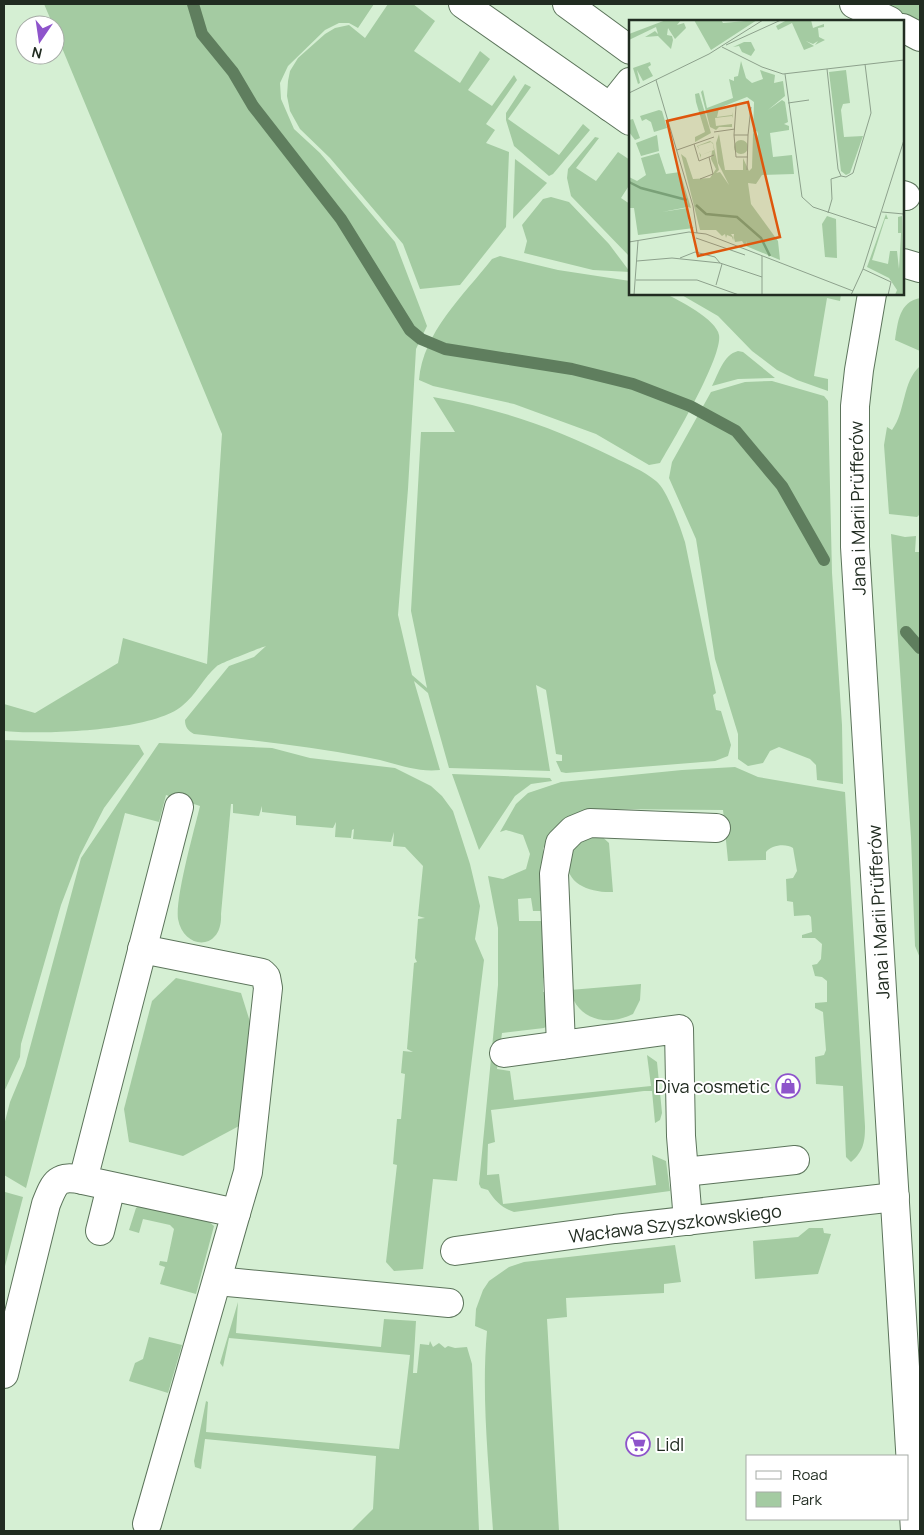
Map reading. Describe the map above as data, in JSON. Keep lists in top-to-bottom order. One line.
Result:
{"streets":{"street":["Jana i Marii Prüfferów","Wacława Szyszkowskiego"]},"crossings":[["Jana i Marii Prüfferów","Wacława Szyszkowskiego"]],"places":{"shop":["Diva cosmetic"],"supermarket":["Lidl"]},"legend":["Road","Park"],"north":"bottom"}
